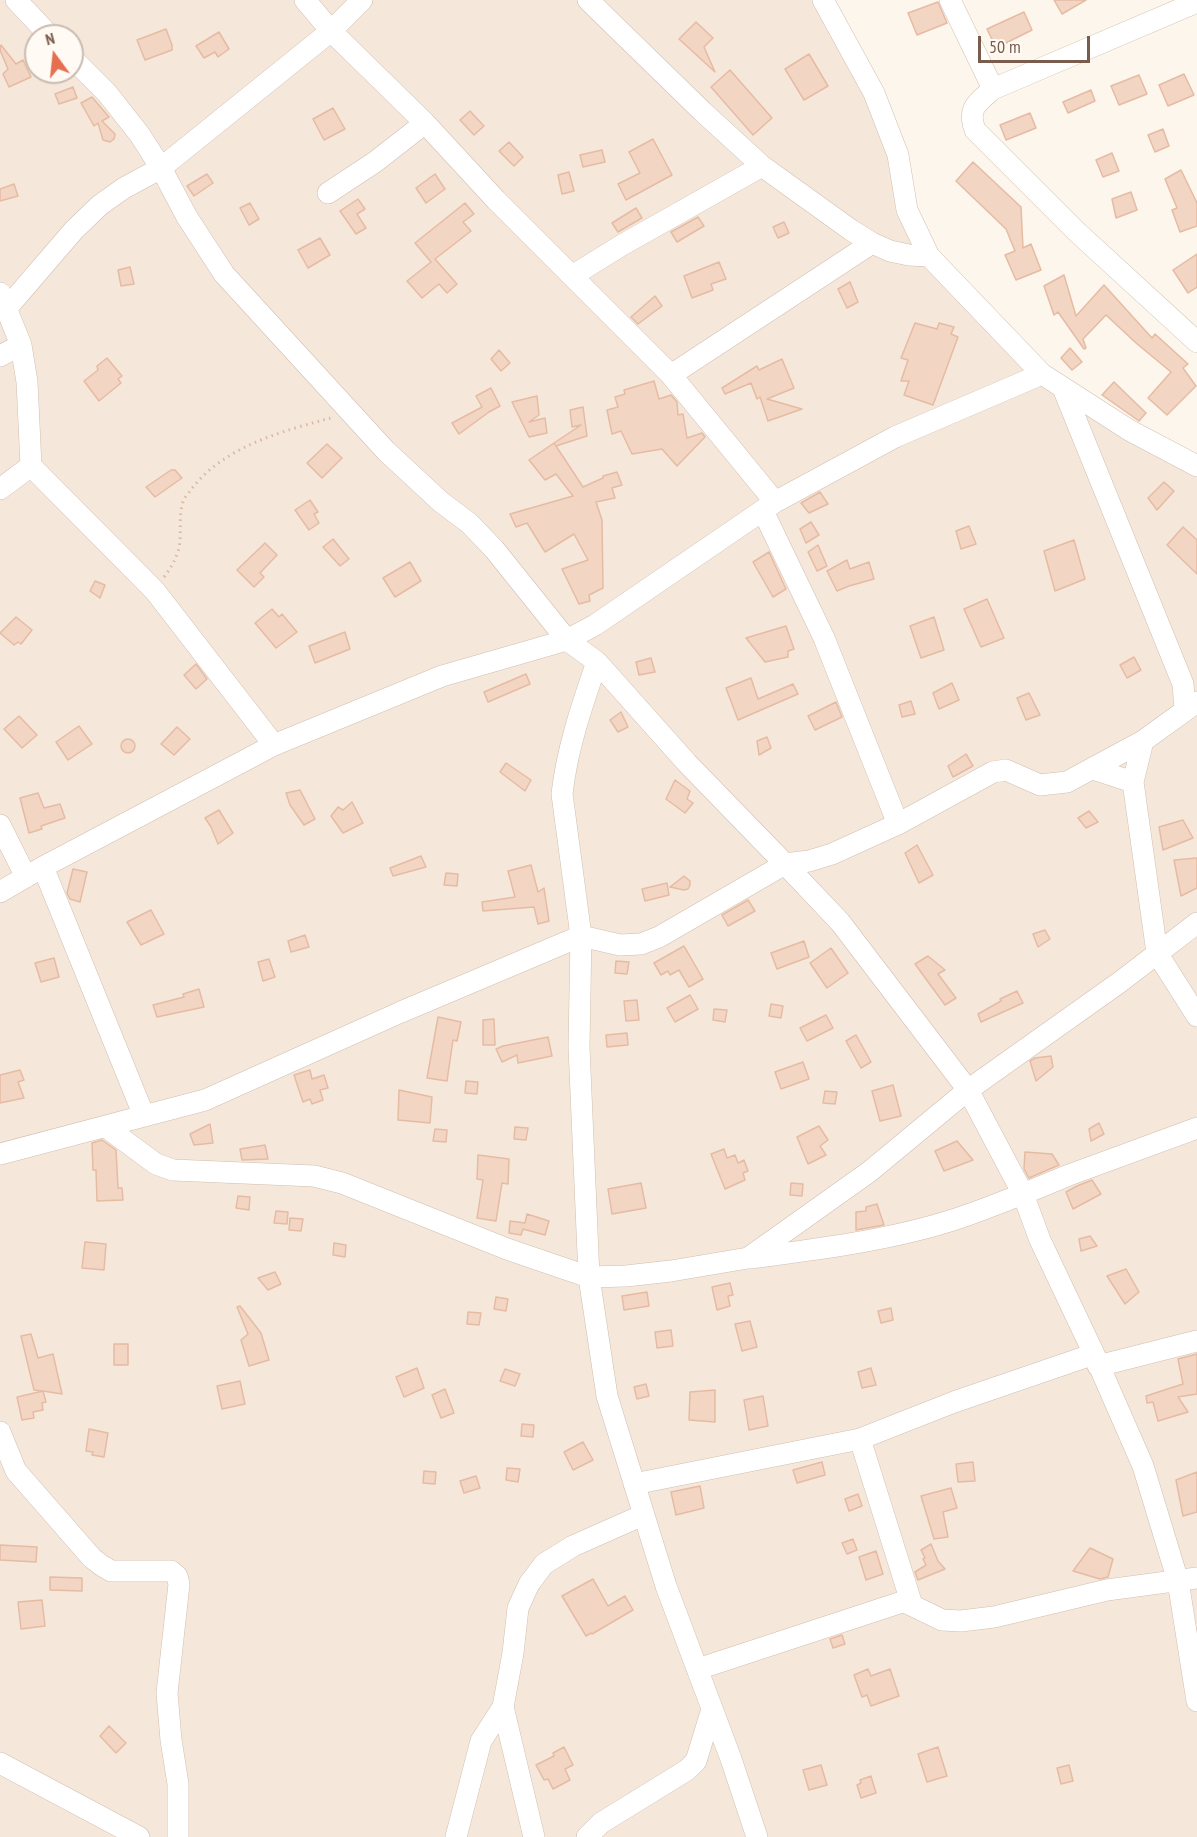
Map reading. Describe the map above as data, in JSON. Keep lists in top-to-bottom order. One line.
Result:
{"scale_bar":"50 m","north":"top"}
